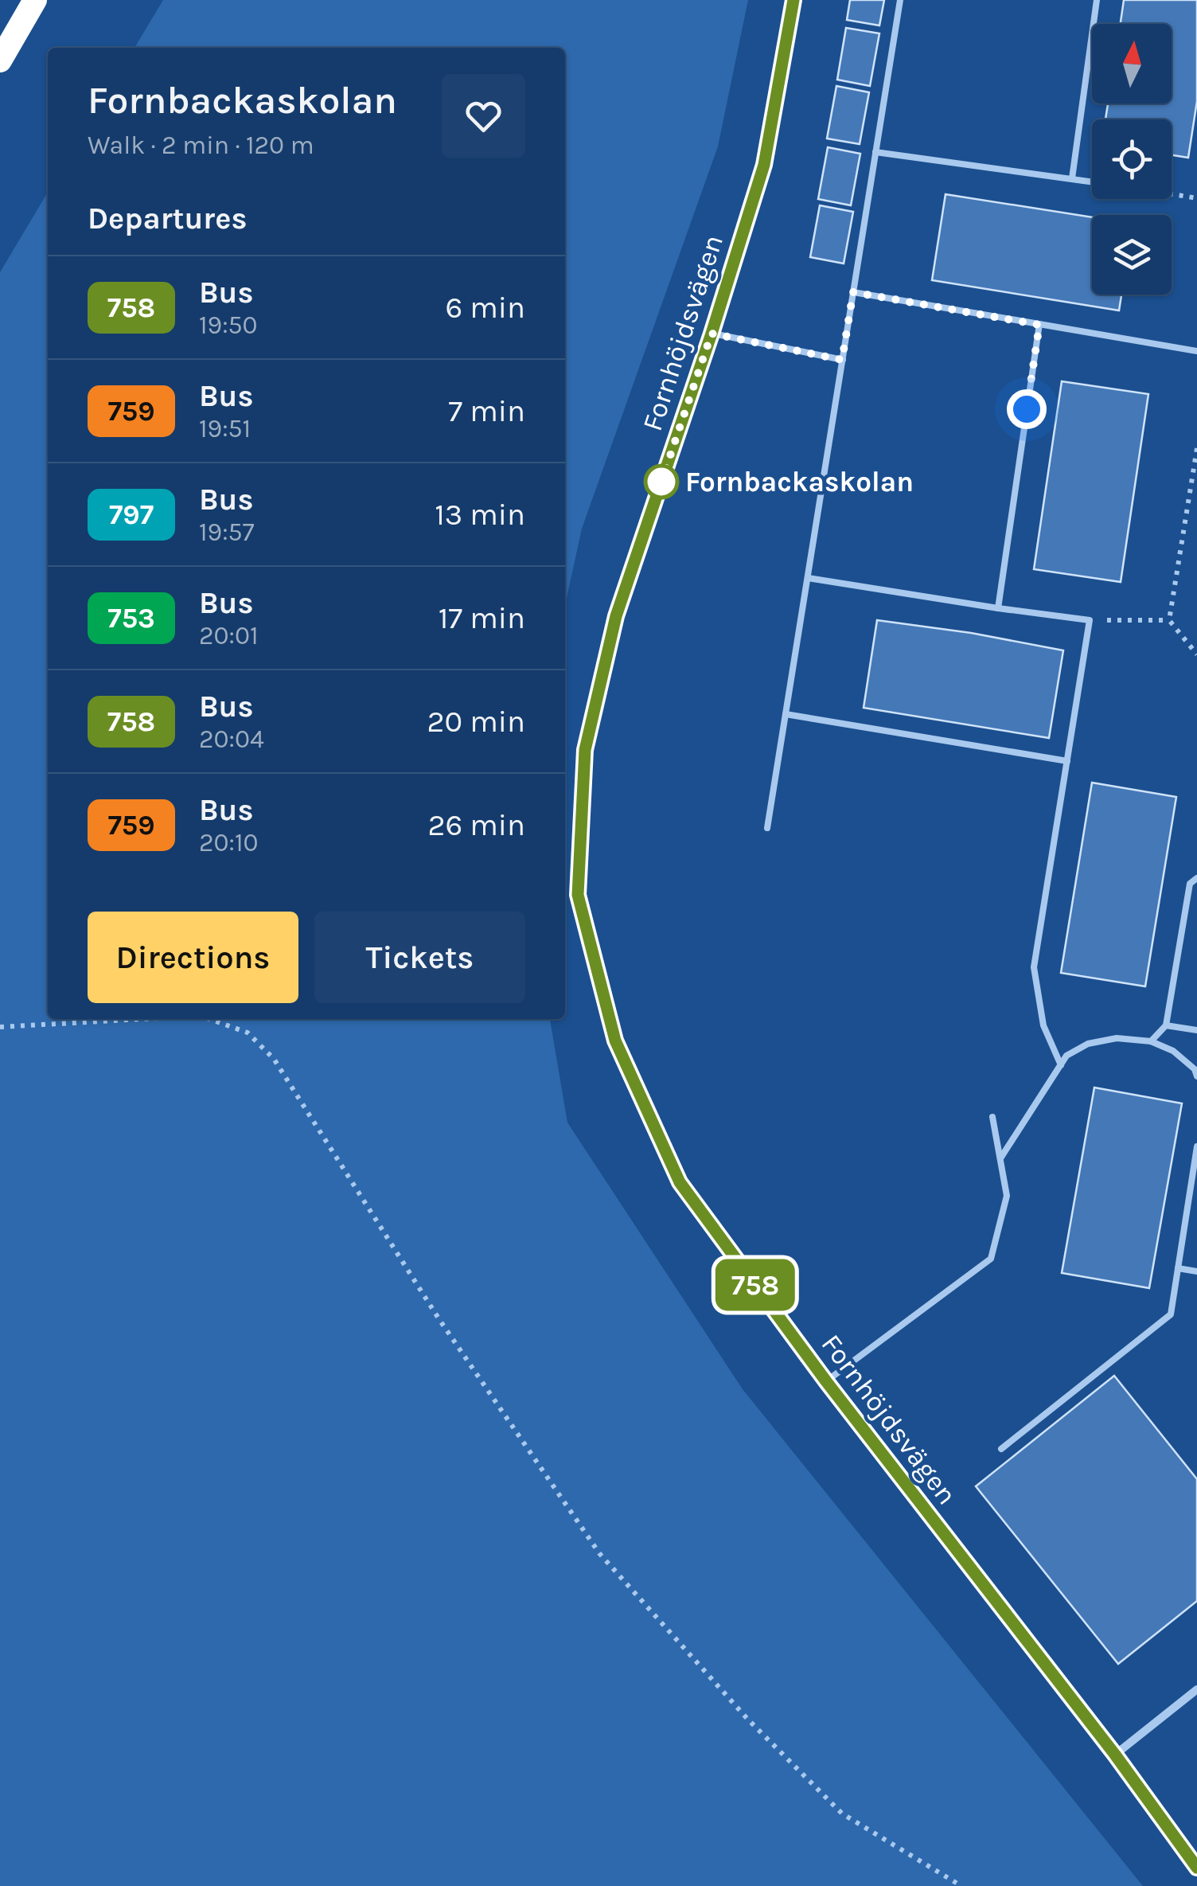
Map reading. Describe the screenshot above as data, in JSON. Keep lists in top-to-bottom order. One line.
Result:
{"streets":{"street":["Fornhöjdsvägen"]},"places":["Fornbackaskolan"],"lines":["bus line 758"],"north":"top","page":{"on_map":"758","heading":[["Fornbackaskolan","Walk · 2 min · 120 m"],"Departures"],"list":[{"mark":"758","name":"Bus","note":"19:50","value":"6 min"},{"mark":"759","name":"Bus","note":"19:51","value":"7 min"},{"mark":"797","name":"Bus","note":"19:57","value":"13 min"},{"mark":"753","name":"Bus","note":"20:01","value":"17 min"},{"mark":"758","name":"Bus","note":"20:04","value":"20 min"},{"mark":"759","name":"Bus","note":"20:10","value":"26 min"}],"buttons":["Directions","Tickets"]}}
